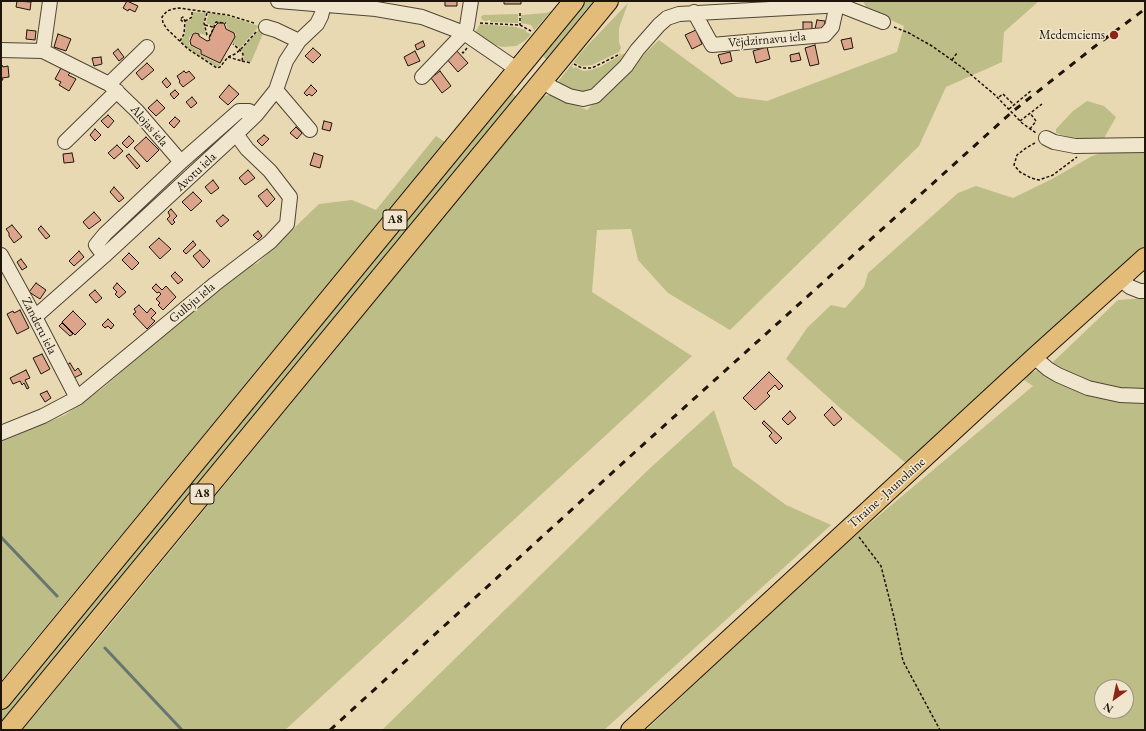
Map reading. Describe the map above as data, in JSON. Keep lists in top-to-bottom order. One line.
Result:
{"streets":{"highway":["A8"],"main road":["Tīraine - Jaunolaine"],"street":["Vējdzirnavu iela","Alojas iela","Avotu iela","Gulbju iela","Zanderu iela"]},"crossings":[["Avotu iela","Gulbju iela"],["Avotu iela","Zanderu iela"],["Gulbju iela","Zanderu iela"]],"places":["Medemciems"],"north":"bottom left"}
